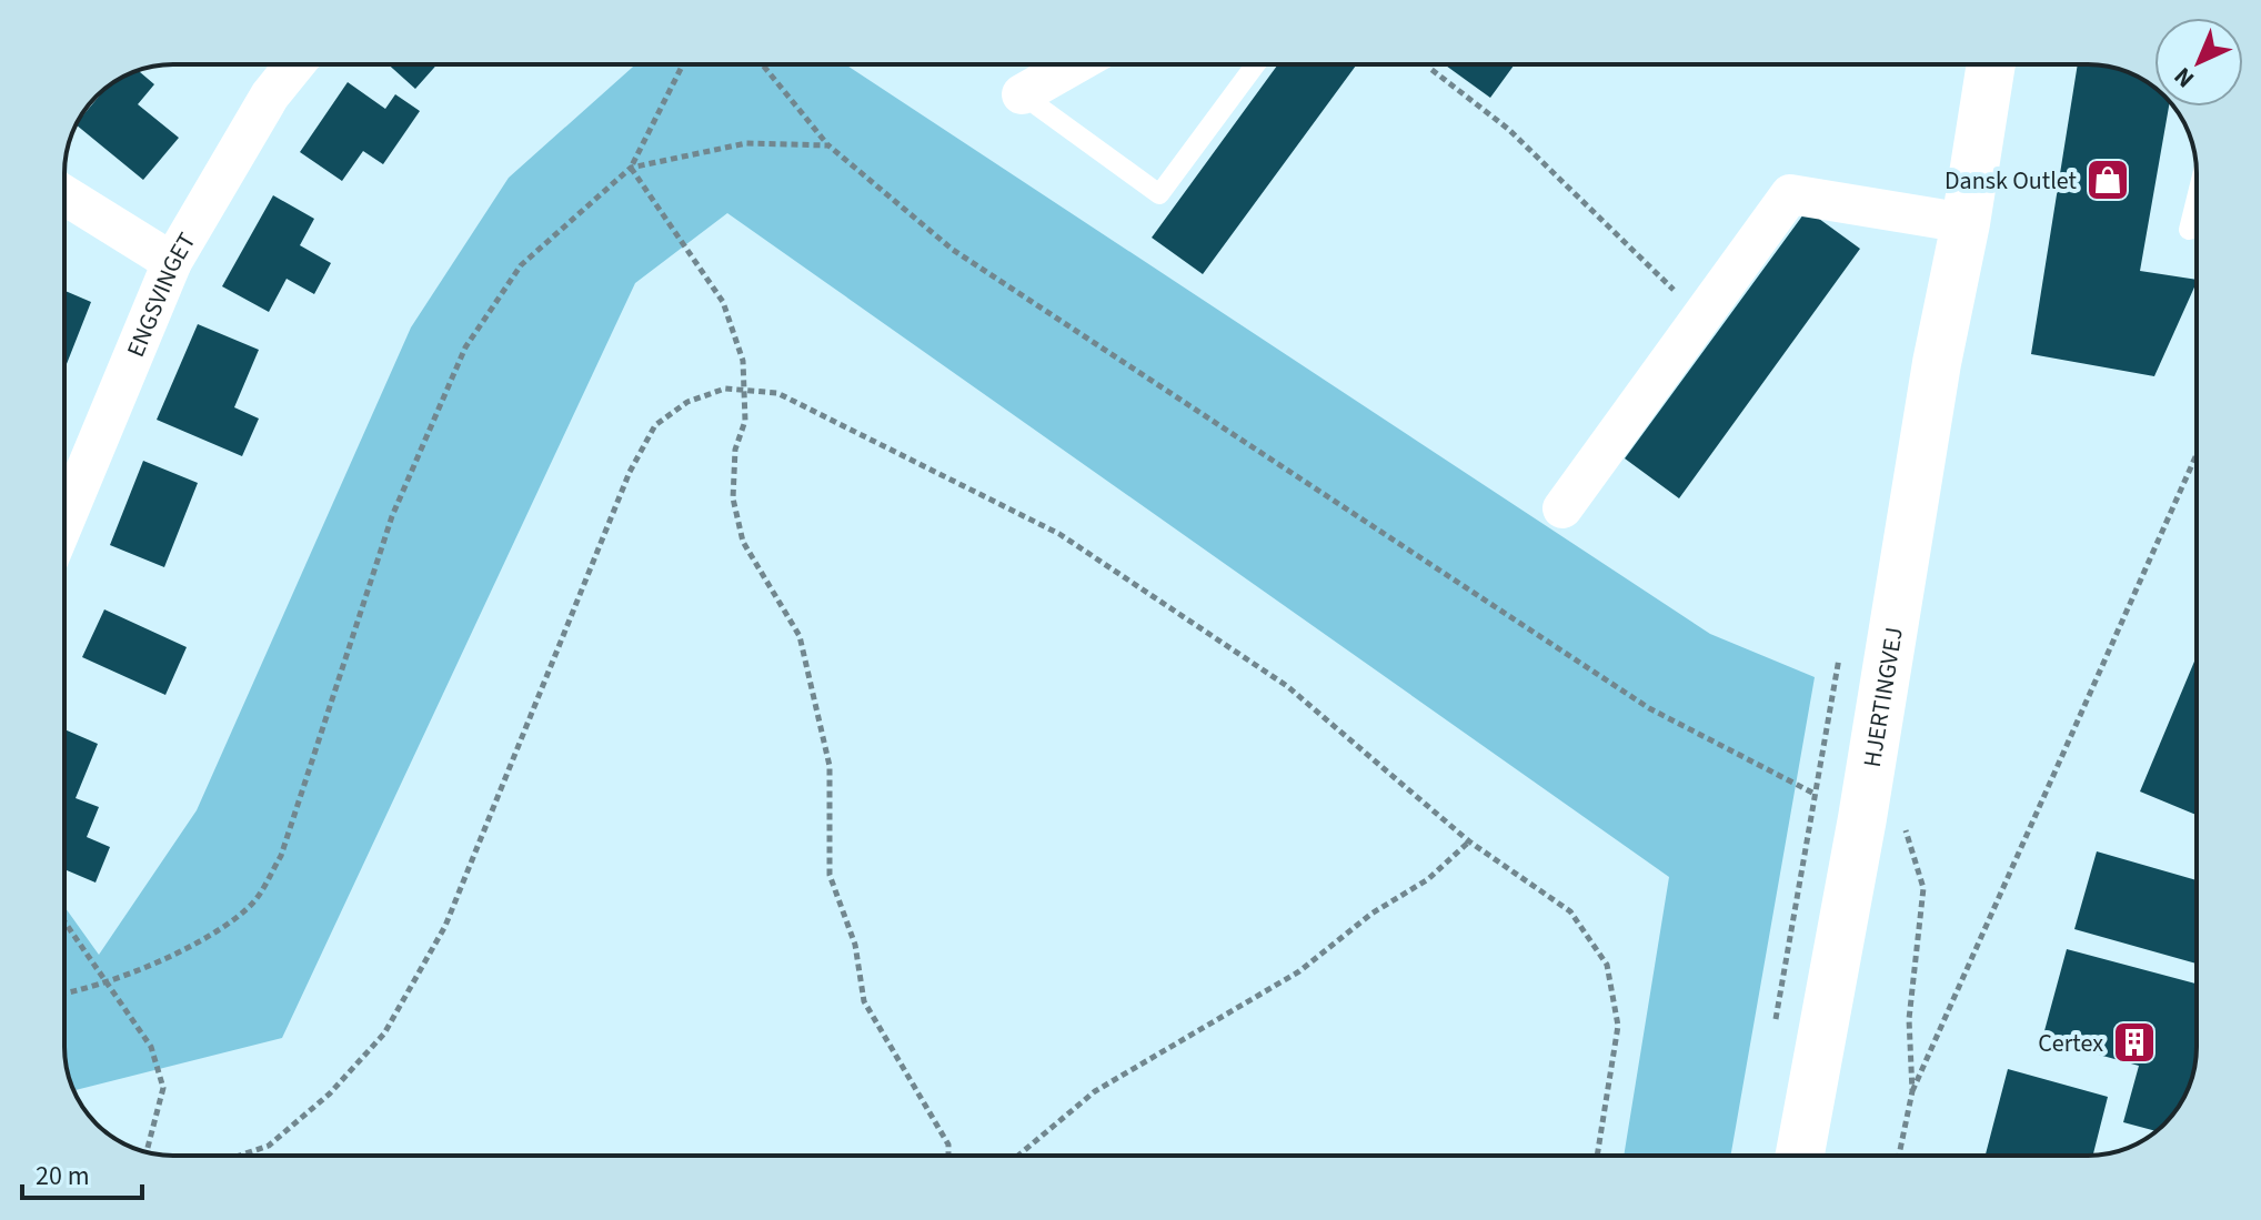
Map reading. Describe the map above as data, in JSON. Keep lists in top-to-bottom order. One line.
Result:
{"streets":{"main road":["HJERTINGVEJ"],"street":["ENGSVINGET"]},"places":{"shop":["Dansk Outlet"],"building":["Certex"]},"scale_bar":"20 m","north":"bottom left"}
